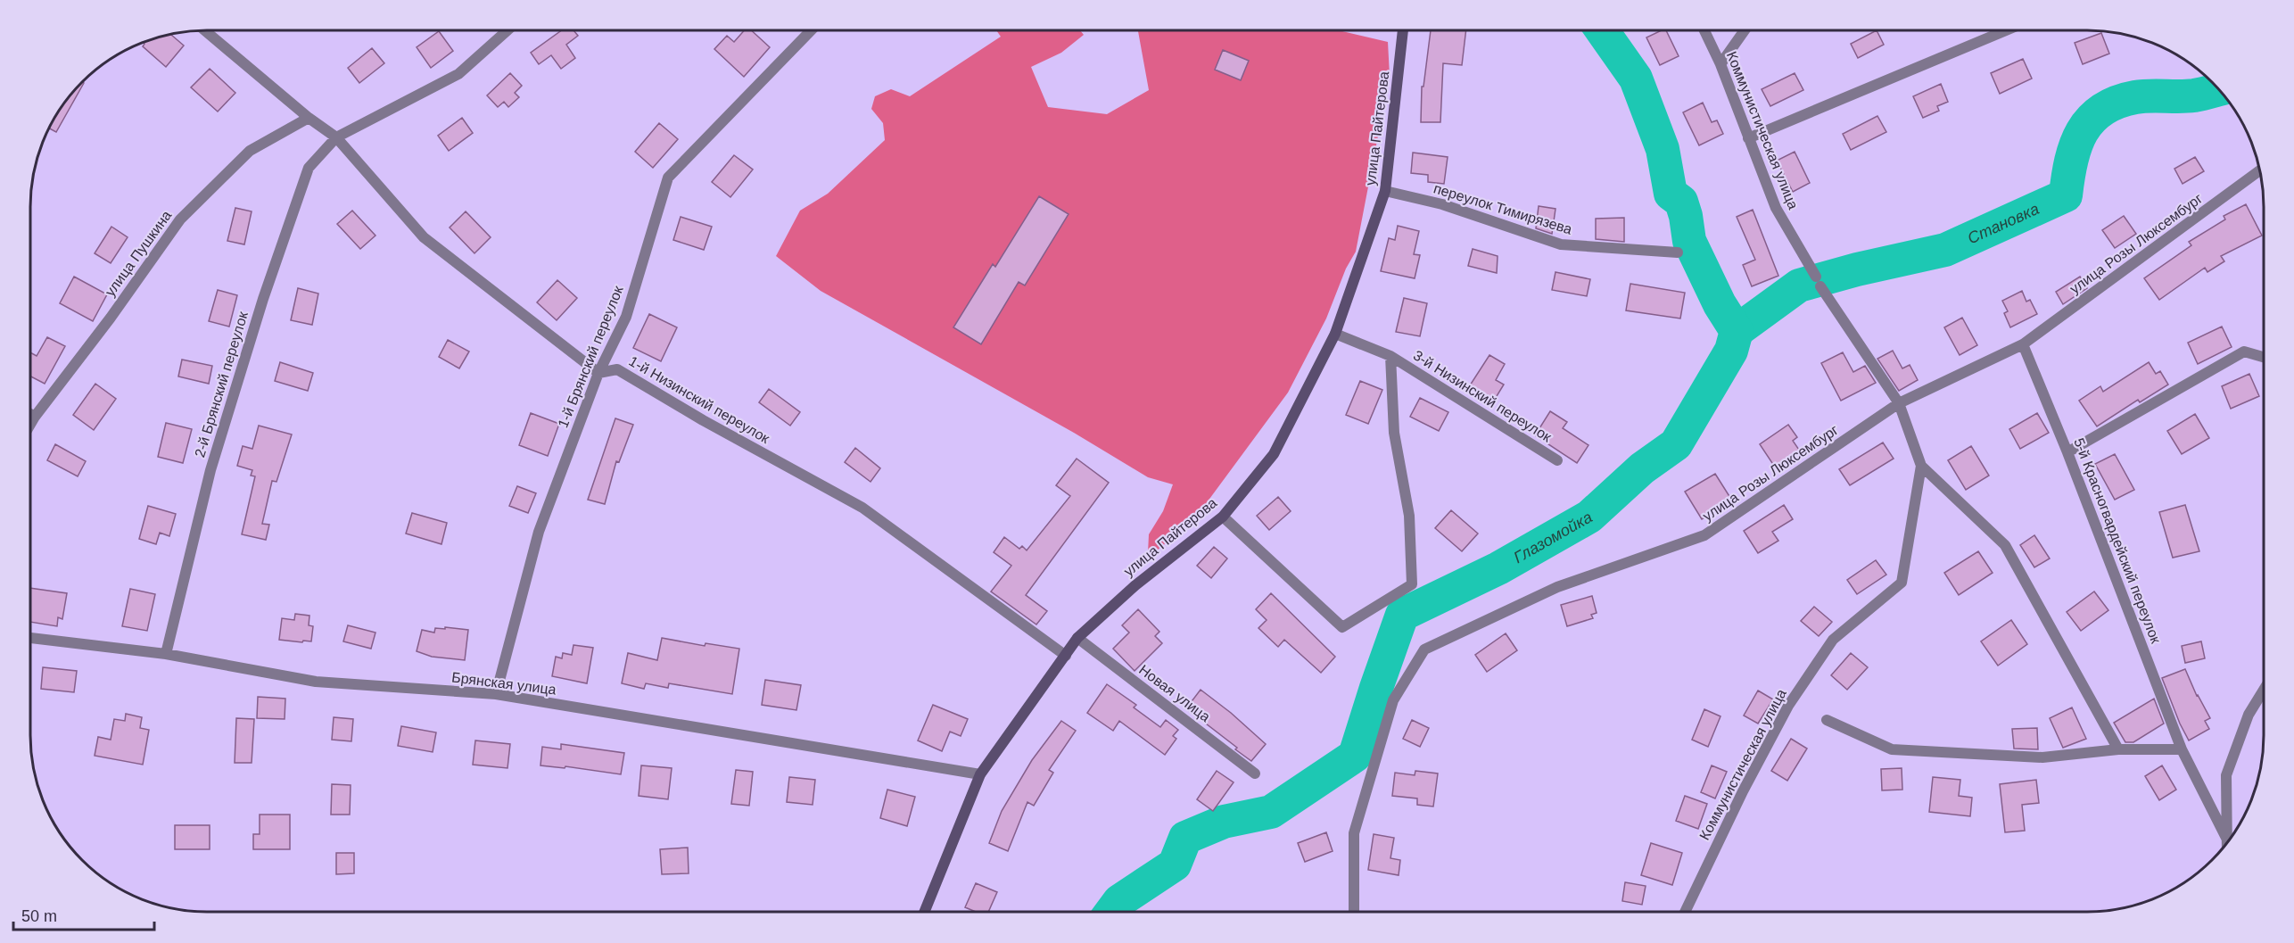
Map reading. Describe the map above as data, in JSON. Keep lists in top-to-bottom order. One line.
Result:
{"streets":{"main road":["улица Пайтерова"],"street":["Коммунистическая улица","переулок Тимирязева","улица Розы Люксембург","улица Пушкина","1-й Брянский переулок","2-й Брянский переулок","3-й Низинский переулок","1-й Низинский переулок","5-й Красногвардейский переулок","Брянская улица","Новая улица"]},"crossings":[["улица Пайтерова","переулок Тимирязева"],["улица Пайтерова","3-й Низинский переулок"],["улица Пайтерова","1-й Низинский переулок"],["улица Пайтерова","Брянская улица"],["улица Пайтерова","Новая улица"],["Коммунистическая улица","улица Розы Люксембург"],["улица Розы Люксембург","5-й Красногвардейский переулок"],["1-й Брянский переулок","1-й Низинский переулок"],["1-й Брянский переулок","Брянская улица"],["2-й Брянский переулок","Брянская улица"]],"water":["Становка","Глазомойка"],"scale_bar":"50 m"}
